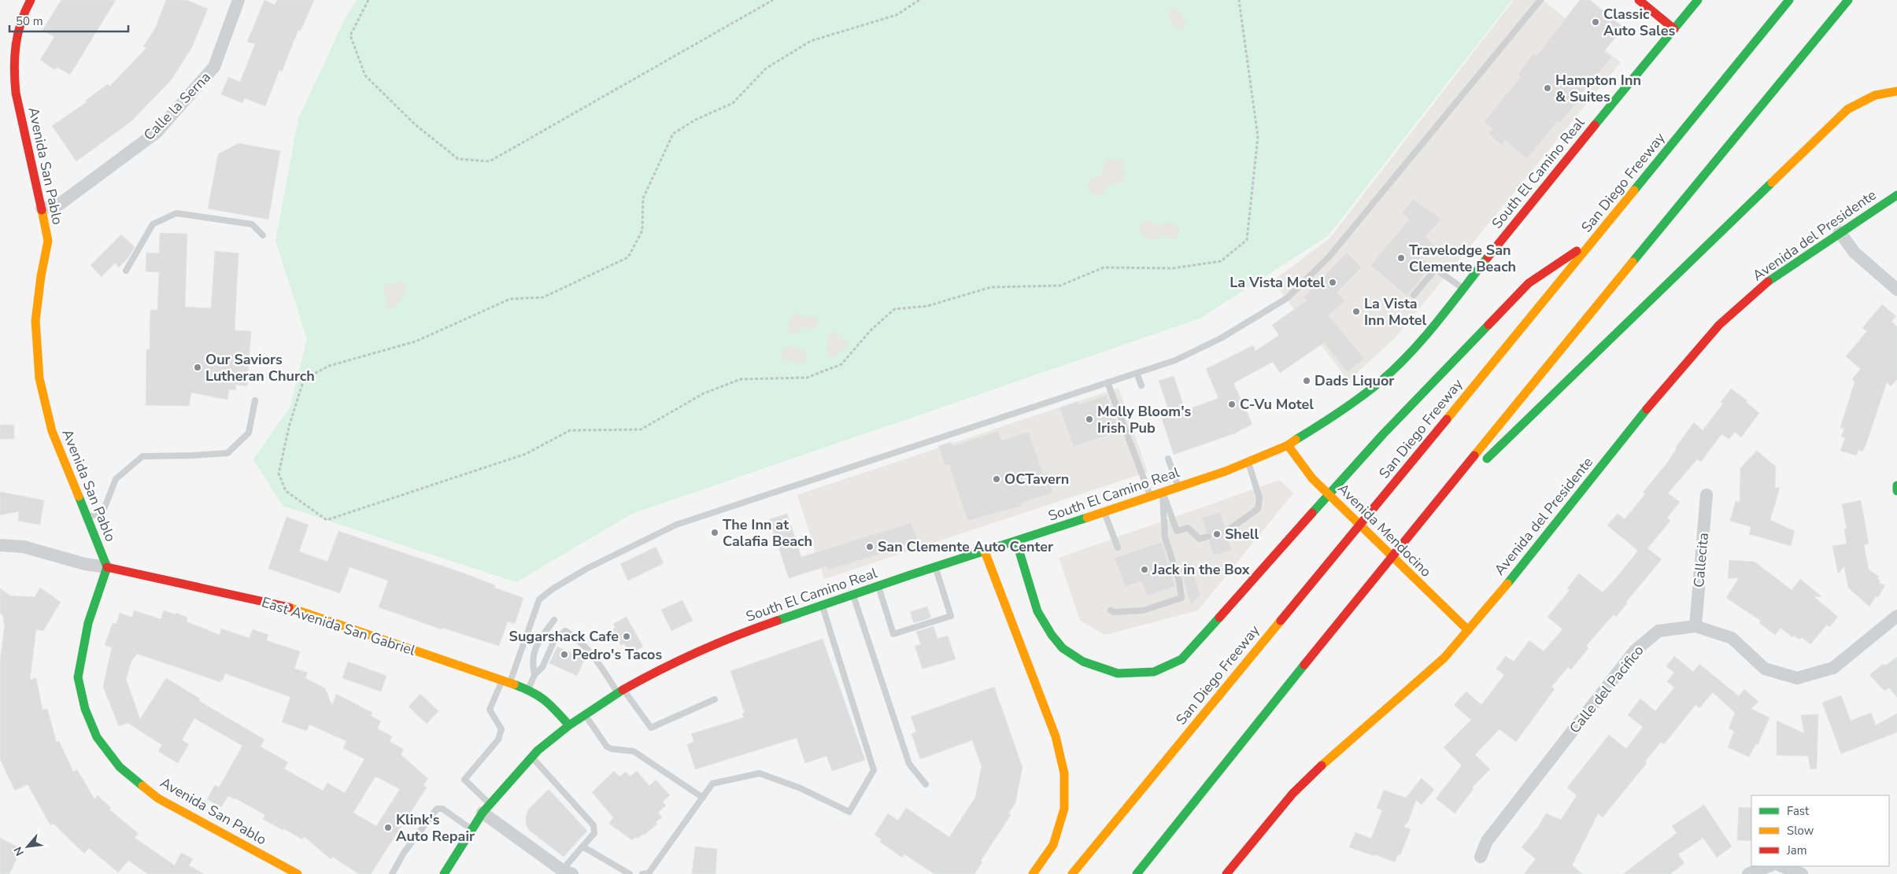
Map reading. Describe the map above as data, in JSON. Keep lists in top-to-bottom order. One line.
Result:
{"streets":{"main road":["Avenida San Pablo","South El Camino Real","San Diego Freeway","Avenida del Presidente","Avenida Mendocino","East Avenida San Gabriel"],"street":["Calle la Serna","Callecita","Calle del Pacifico"]},"crossings":[["Calle la Serna","Avenida San Pablo"],["Avenida San Pablo","East Avenida San Gabriel"],["South El Camino Real","Avenida Mendocino"],["South El Camino Real","East Avenida San Gabriel"],["Avenida del Presidente","Avenida Mendocino"],["Callecita","Calle del Pacifico"]],"places":["Classic Auto Sales","Hampton Inn & Suites","Travelodge San Clemente Beach","La Vista Motel","La Vista Inn Motel","Our Saviors Lutheran Church","Dads Liquor","C-Vu Motel","Molly Bloom's Irish Pub","OCTavern","The Inn at Calafia Beach","Shell","San Clemente Auto Center","Jack in the Box","Sugarshack Cafe","Pedro's Tacos","Klink's Auto Repair"],"legend":["Fast","Slow","Jam"],"scale_bar":"50 m","north":"bottom left"}
